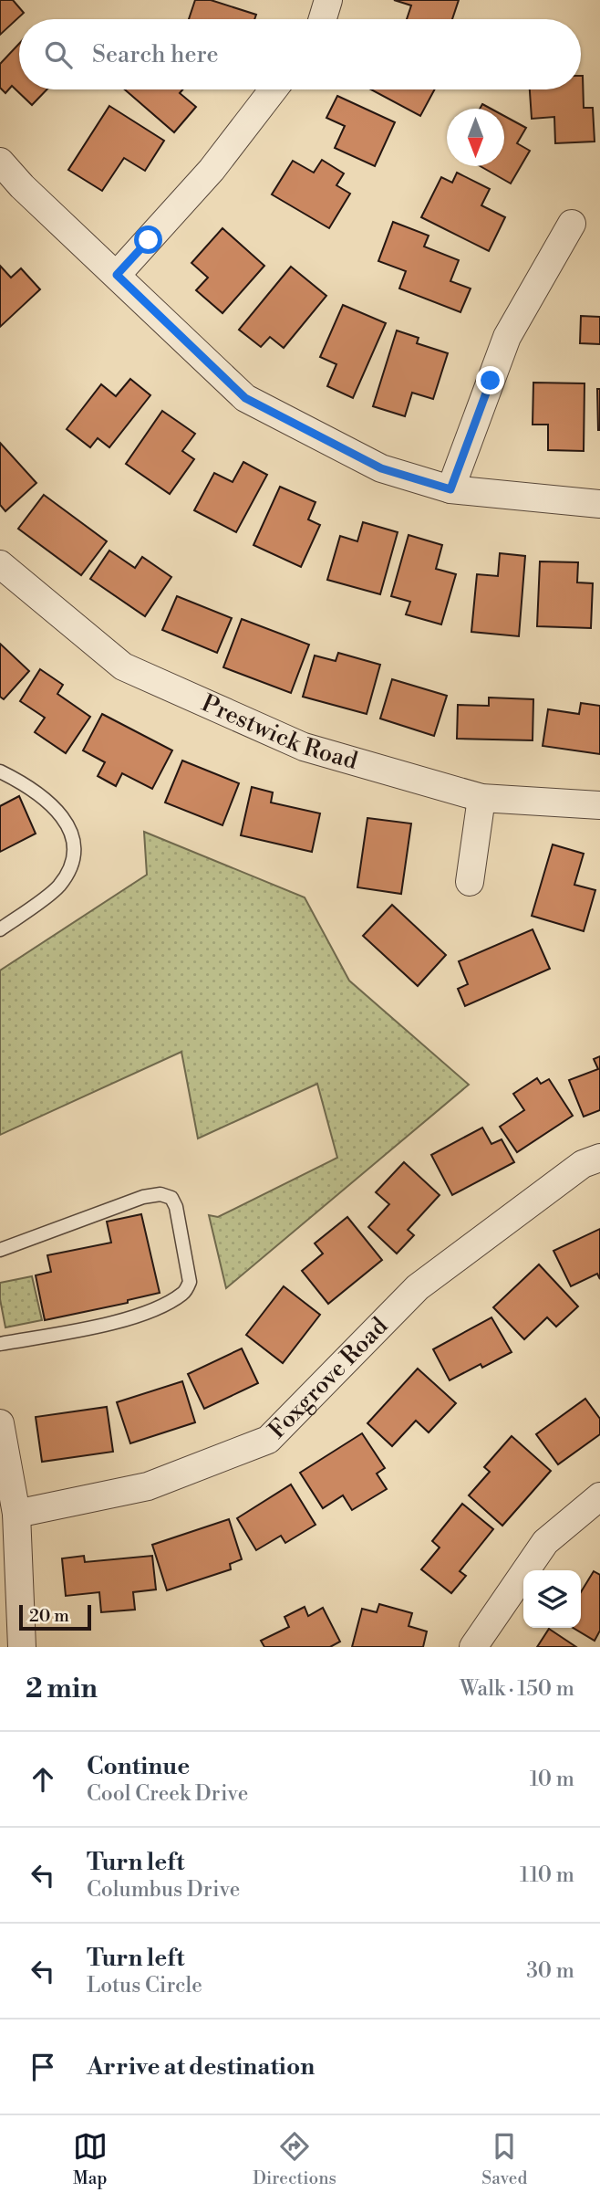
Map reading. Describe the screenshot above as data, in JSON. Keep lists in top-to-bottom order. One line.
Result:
{"streets":{"street":["Prestwick Road","Foxgrove Road"]},"scale_bar":"20 m","north":"bottom","page":{"search":"Search here","scale":"20 m","heading":["2 min","Walk · 150 m"],"list":[["Continue","Cool Creek Drive","10 m"],["Turn left","Columbus Drive","110 m"],["Turn left","Lotus Circle","30 m"],"Arrive at destination"],"nav":["Map","Directions","Saved"]}}
